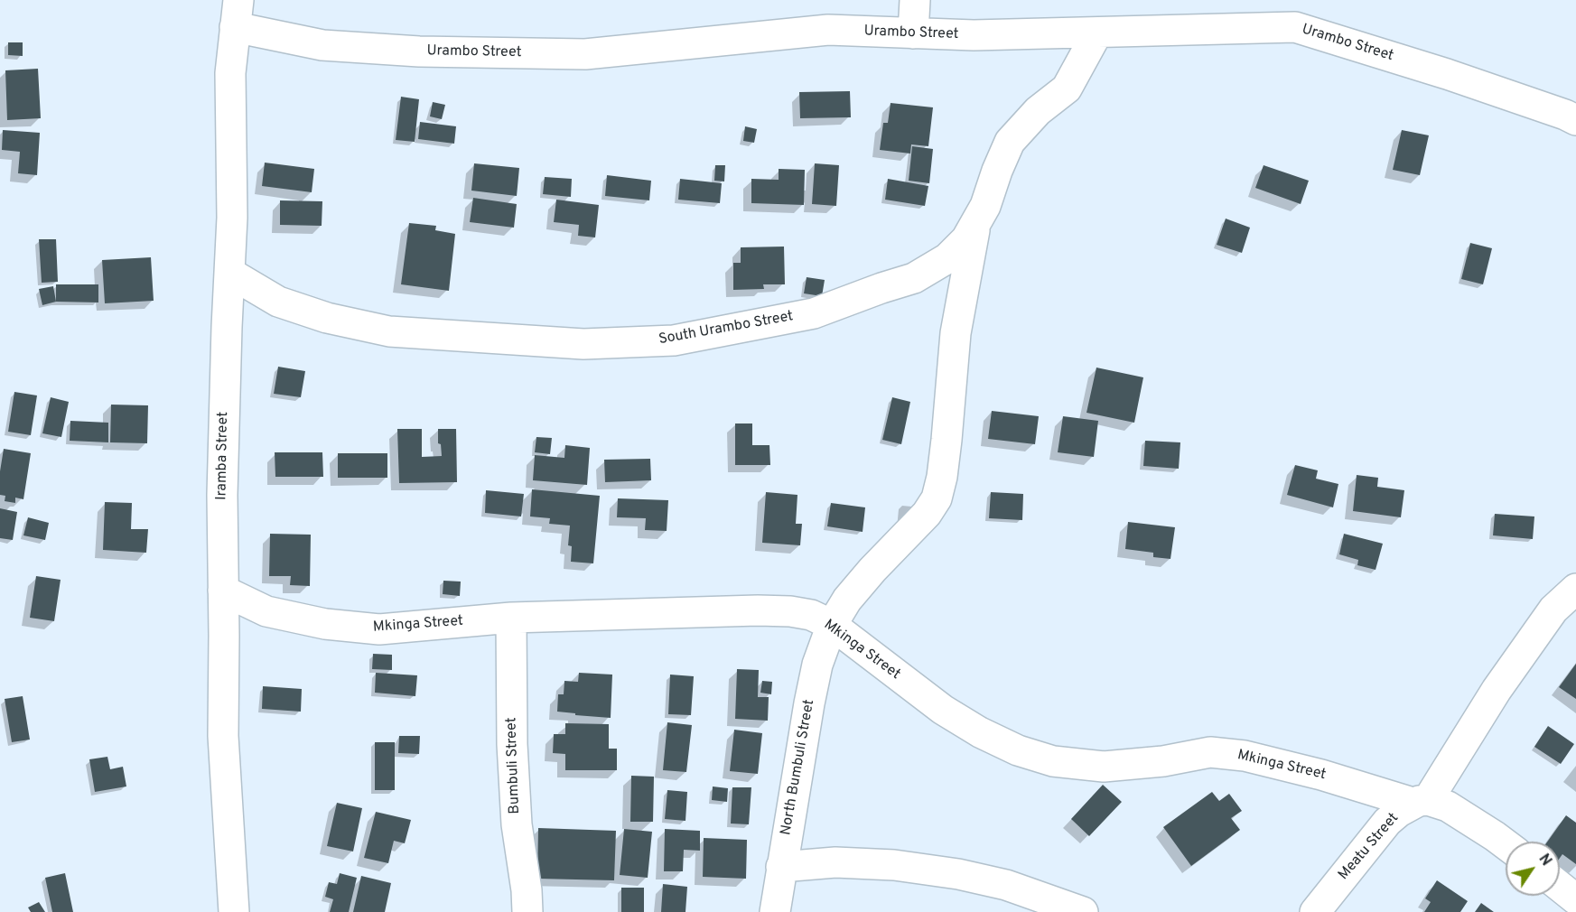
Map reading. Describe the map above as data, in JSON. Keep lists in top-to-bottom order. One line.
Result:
{"streets":{"street":["Urambo Street","South Urambo Street","Iramba Street","Mkinga Street","Bumbuli Street","North Bumbuli Street","Meatu Street"]},"crossings":[["Urambo Street","South Urambo Street"],["Urambo Street","Iramba Street"],["South Urambo Street","Iramba Street"],["South Urambo Street","North Bumbuli Street"],["Iramba Street","Mkinga Street"],["Mkinga Street","Bumbuli Street"],["Mkinga Street","North Bumbuli Street"],["Mkinga Street","Meatu Street"]],"north":"top right"}
